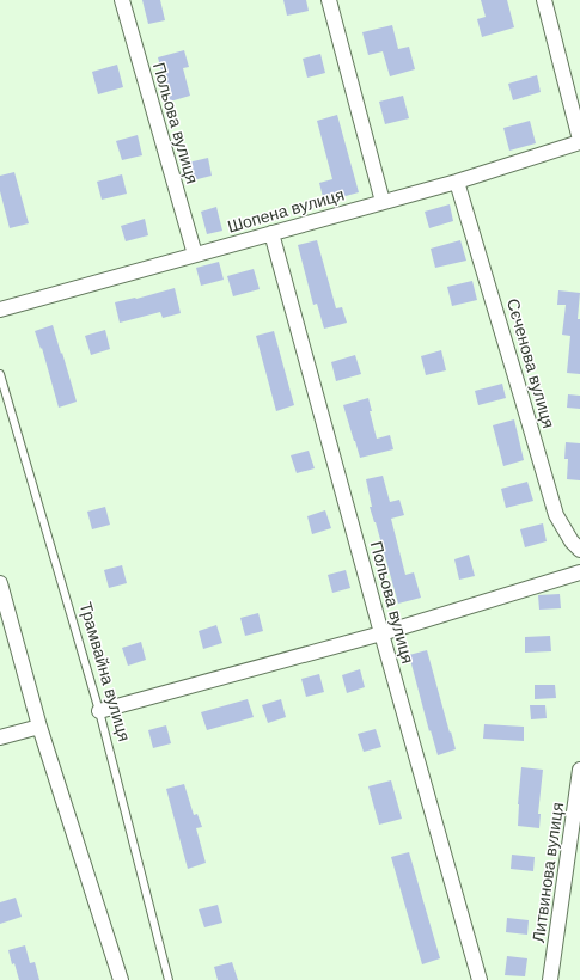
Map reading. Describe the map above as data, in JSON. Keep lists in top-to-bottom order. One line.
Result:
{"streets":{"street":["Польова вулиця","Шопена вулиця","Сєченова вулиця","Литвинова вулиця"],"lane":["Трамвайна вулиця"]},"crossings":[["Польова вулиця","Шопена вулиця"],["Шопена вулиця","Сєченова вулиця"]]}
